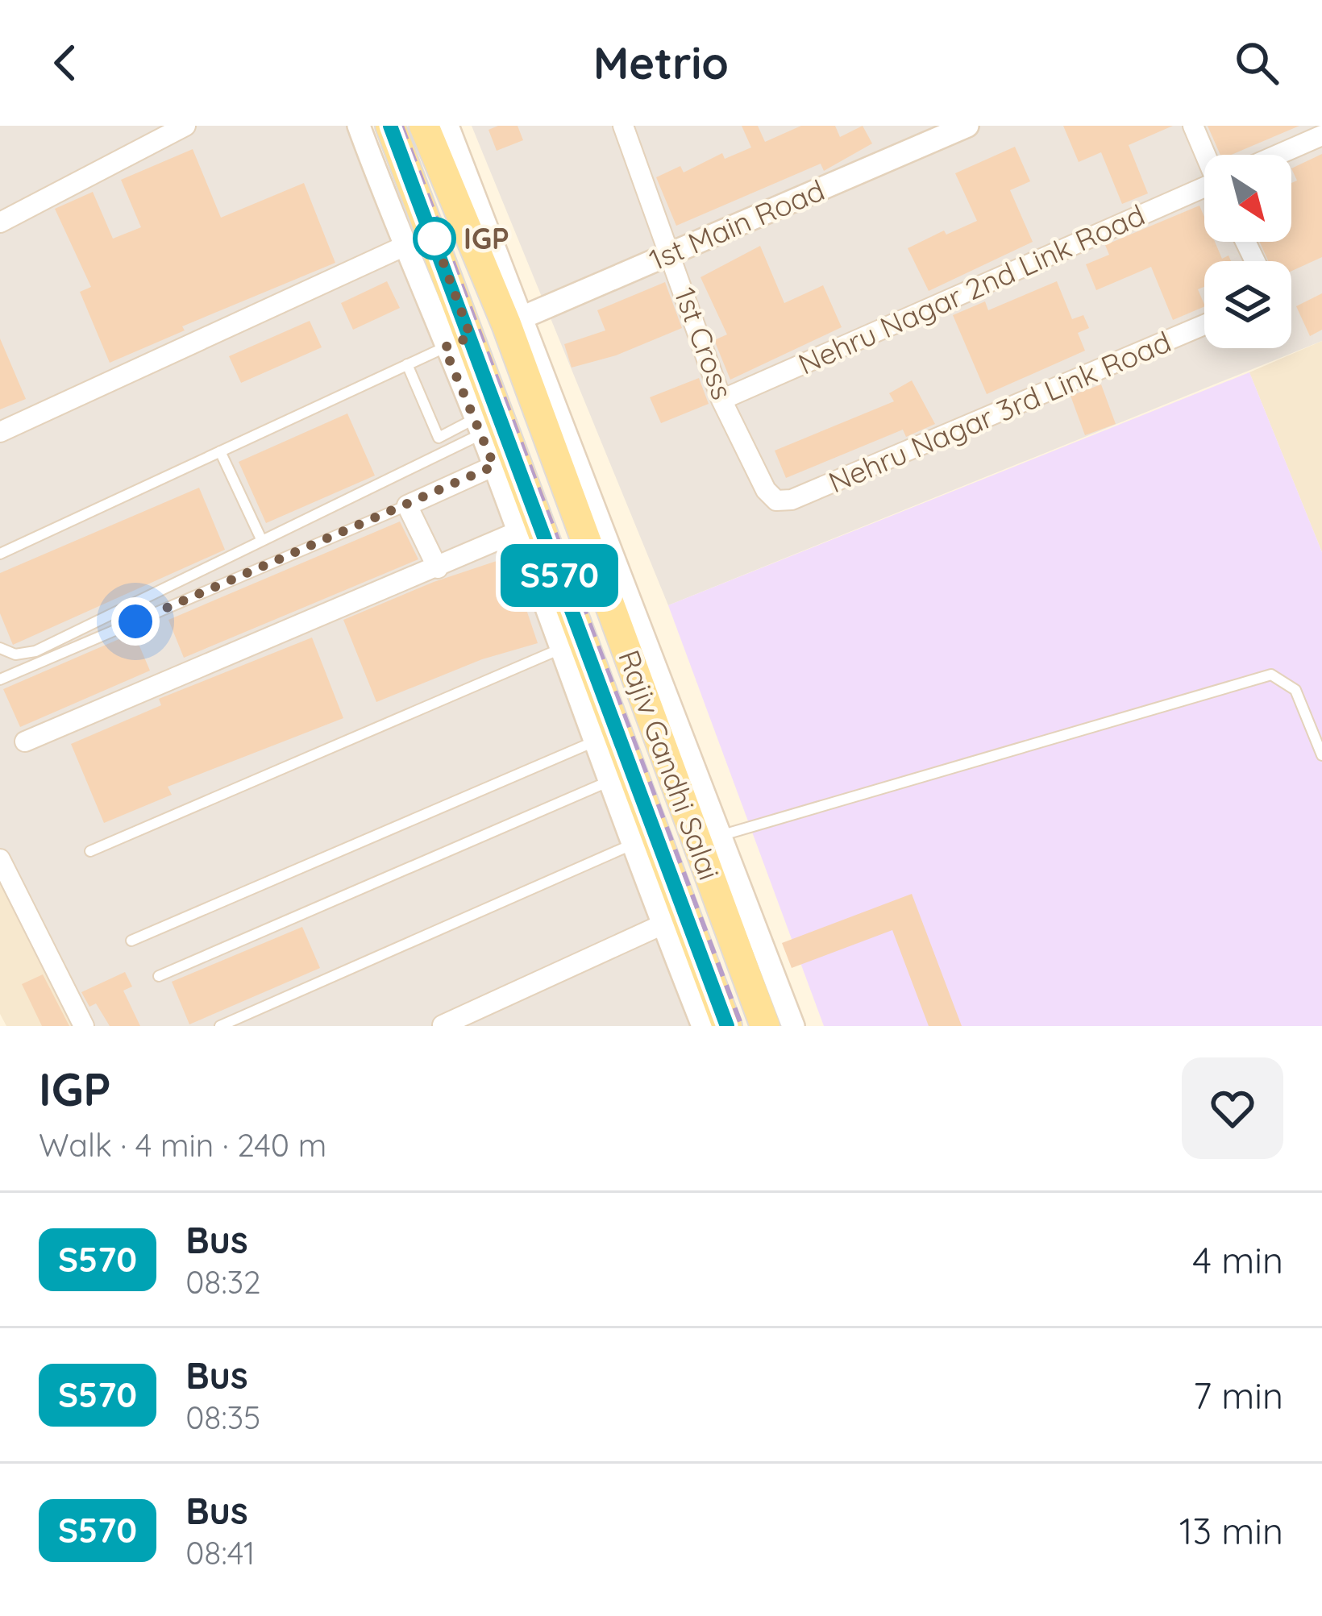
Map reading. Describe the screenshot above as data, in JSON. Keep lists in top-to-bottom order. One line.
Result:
{"streets":{"main road":["Rajiv Gandhi Salai"],"street":["1st Main Road","Nehru Nagar 2nd Link Road","1st Cross","Nehru Nagar 3rd Link Road"]},"crossings":[["1st Main Road","1st Cross"],["1st Main Road","Rajiv Gandhi Salai"],["Nehru Nagar 2nd Link Road","1st Cross"],["1st Cross","Nehru Nagar 3rd Link Road"]],"places":["IGP"],"lines":["bus line S570"],"north":"bottom right","page":{"header":"Metrio","on_map":"S570","heading":["IGP","Walk · 4 min · 240 m"],"list":[{"mark":"S570","name":"Bus","note":"08:32","value":"4 min"},{"mark":"S570","name":"Bus","note":"08:35","value":"7 min"},{"mark":"S570","name":"Bus","note":"08:41","value":"13 min"}]}}
